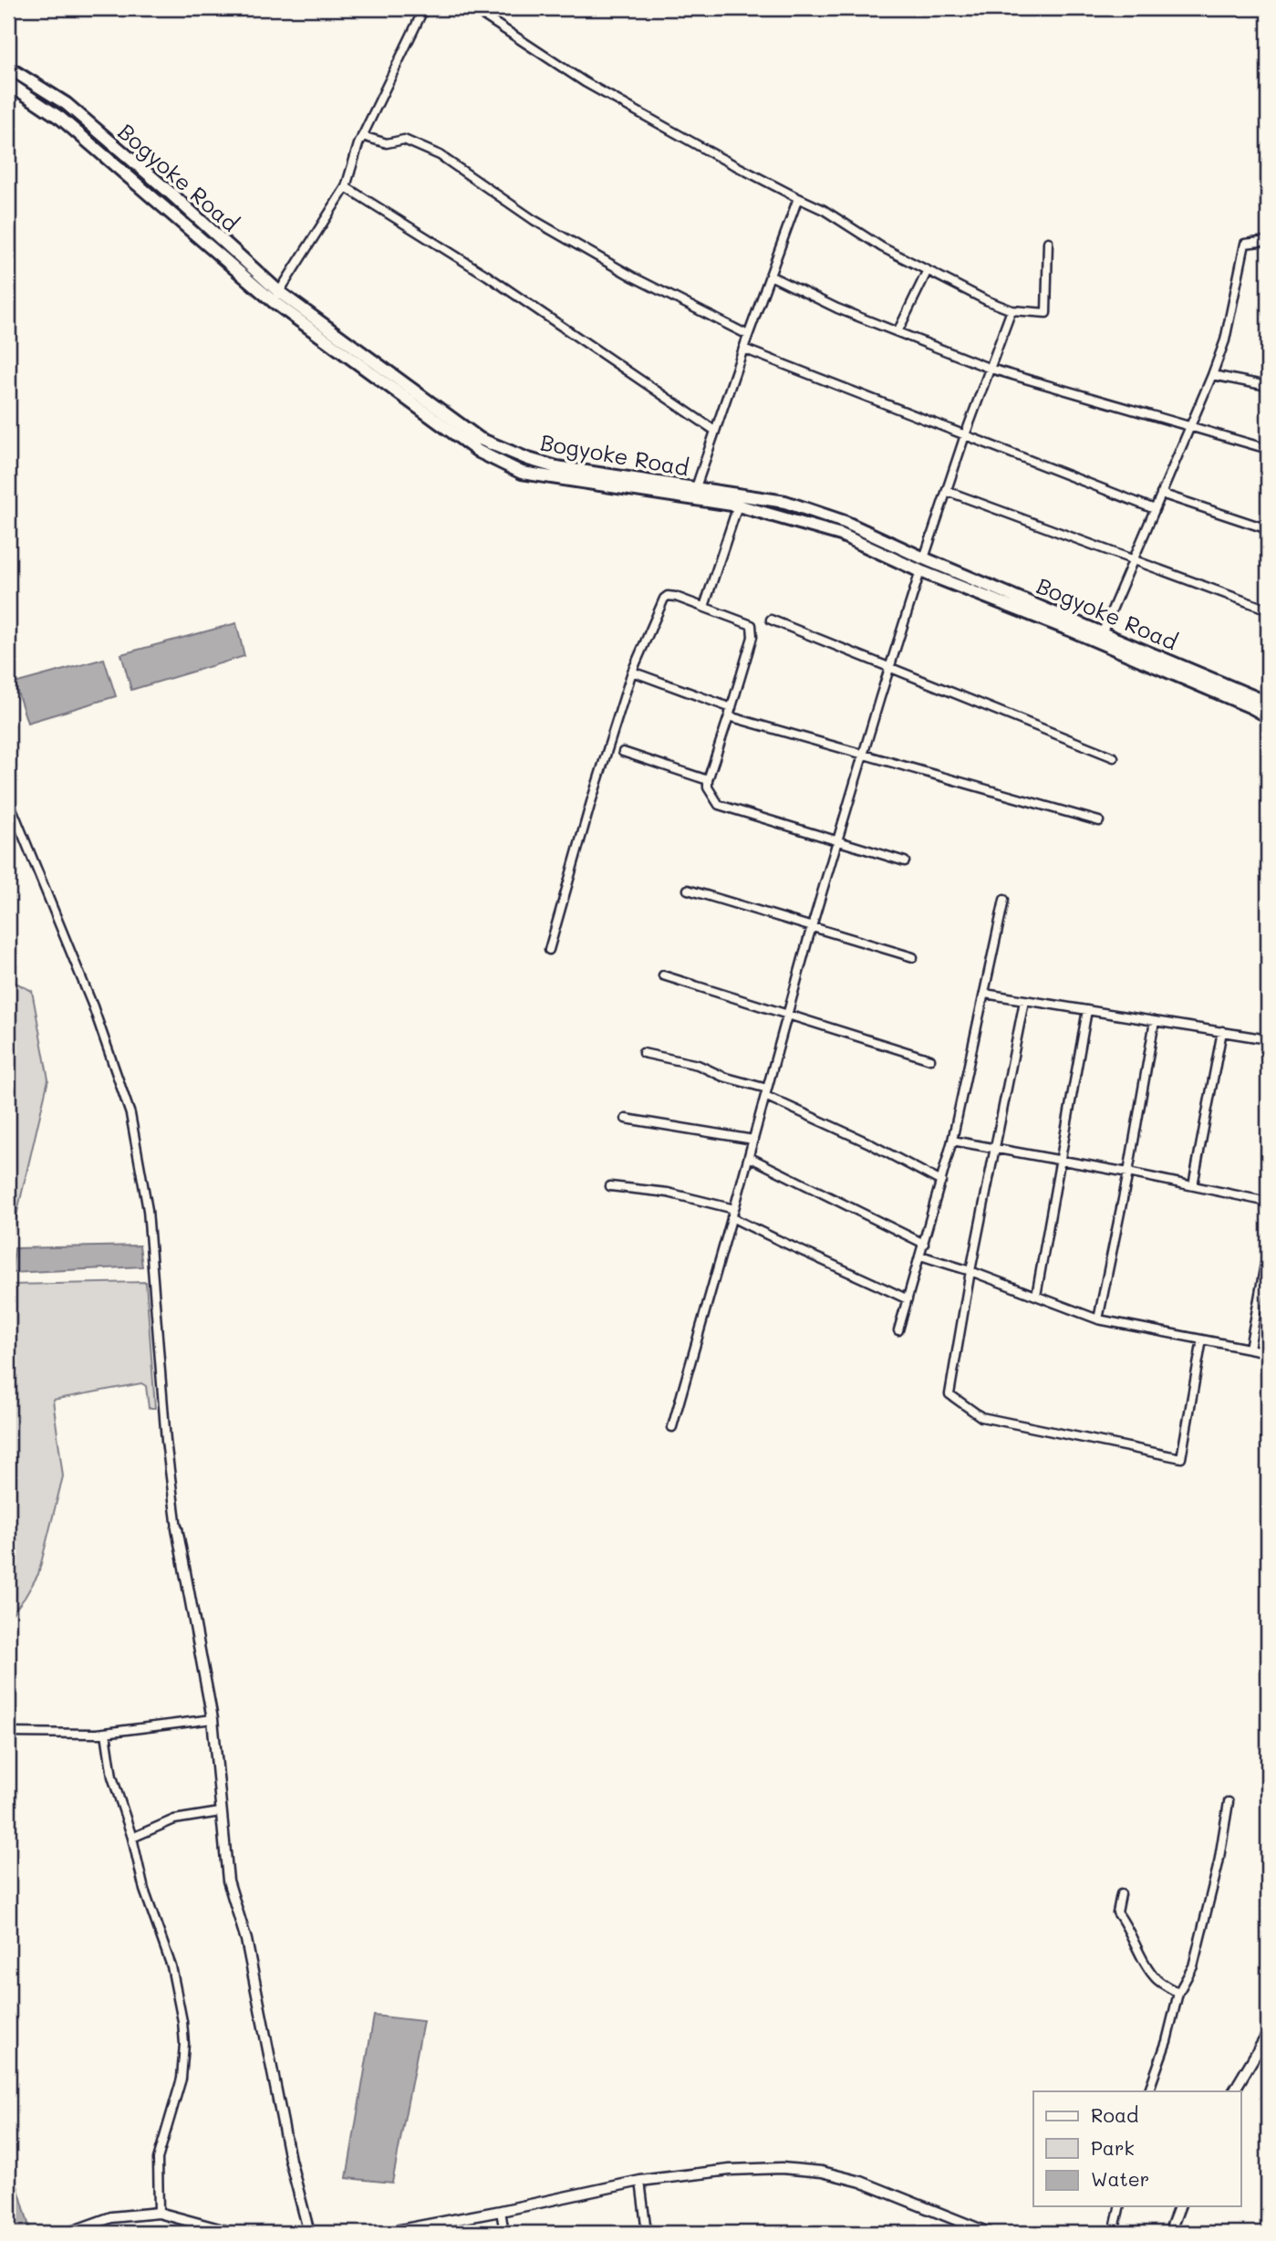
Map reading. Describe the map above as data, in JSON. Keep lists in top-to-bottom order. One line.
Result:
{"streets":{"main road":["Bogyoke Road"]},"legend":["Road","Park","Water"]}
